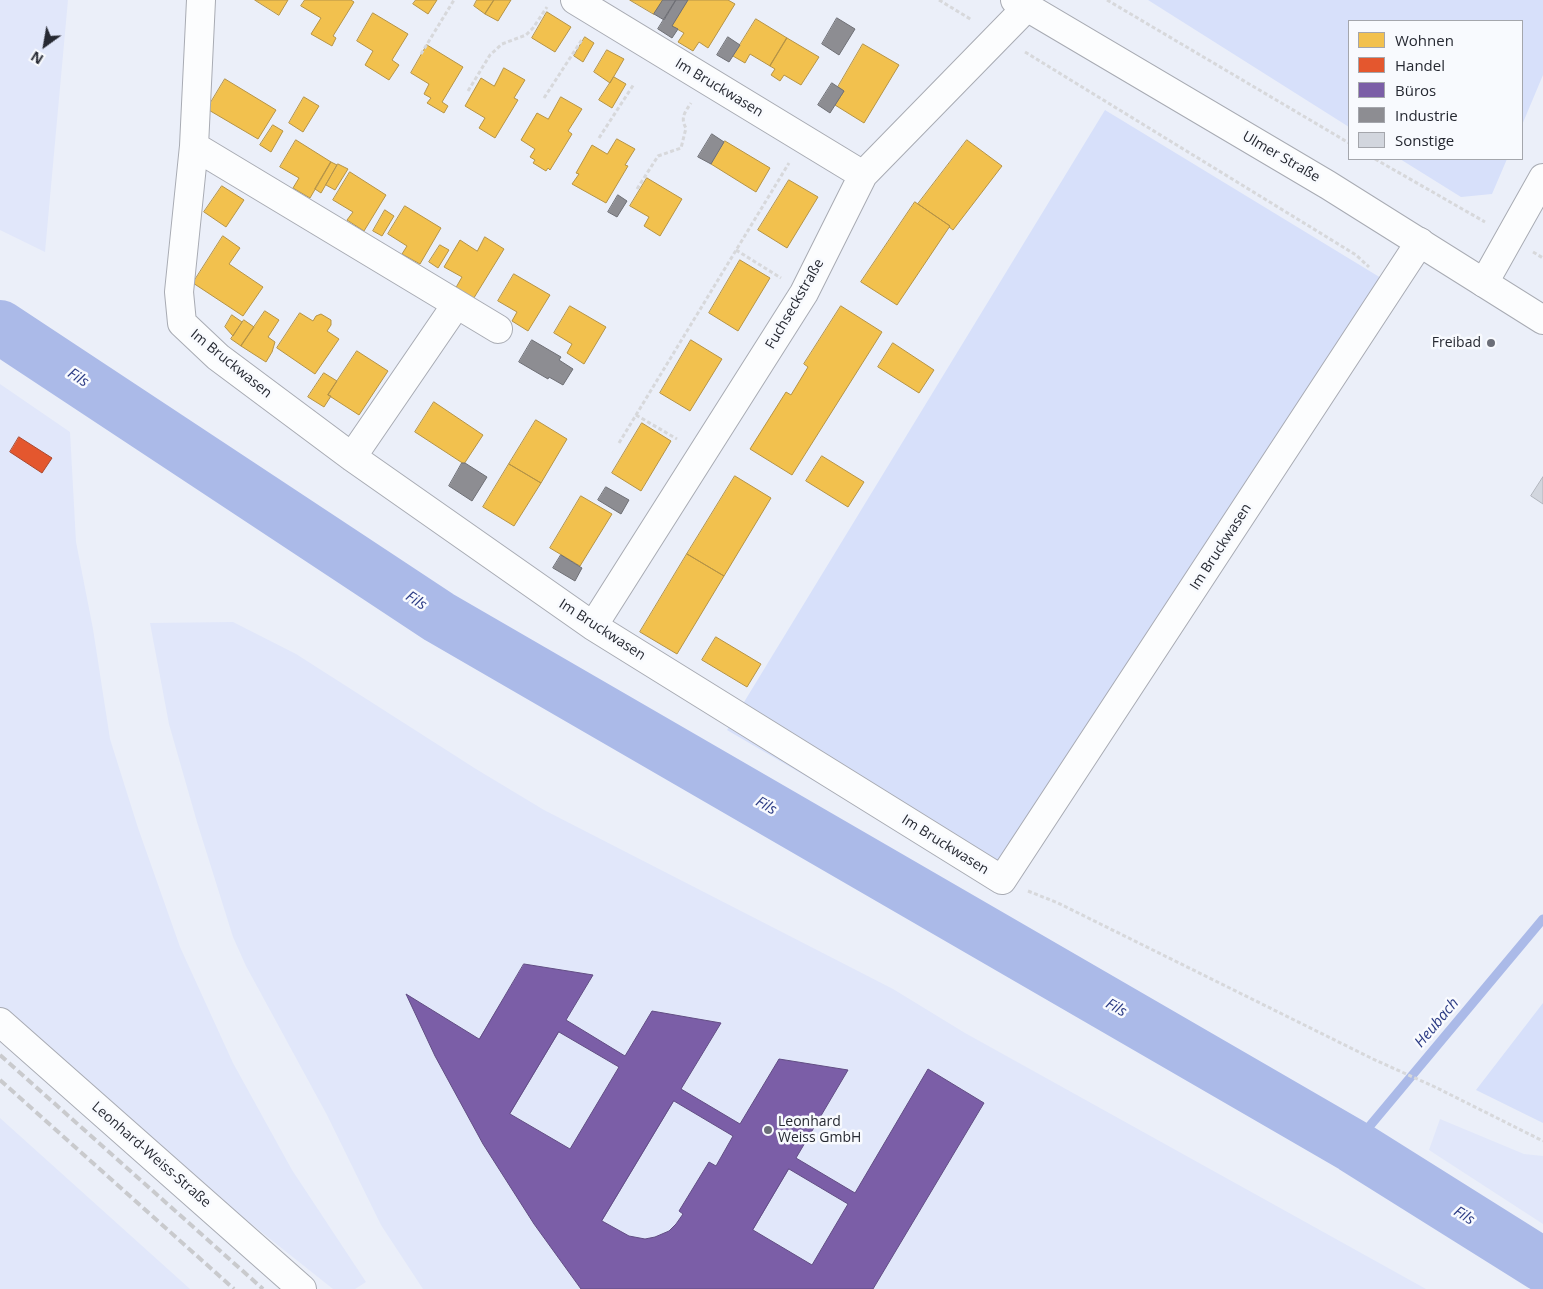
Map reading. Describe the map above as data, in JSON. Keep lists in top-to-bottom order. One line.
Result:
{"streets":{"street":["Im Bruckwasen","Ulmer Straße","Fuchseckstraße","Leonhard-Weiss-Straße"]},"crossings":[["Im Bruckwasen","Ulmer Straße"],["Im Bruckwasen","Fuchseckstraße"],["Ulmer Straße","Fuchseckstraße"]],"water":["Fils","Heubach"],"places":["Freibad","Leonhard Weiss GmbH"],"legend":["Wohnen","Handel","Büros","Industrie","Sonstige"],"north":"bottom left"}
